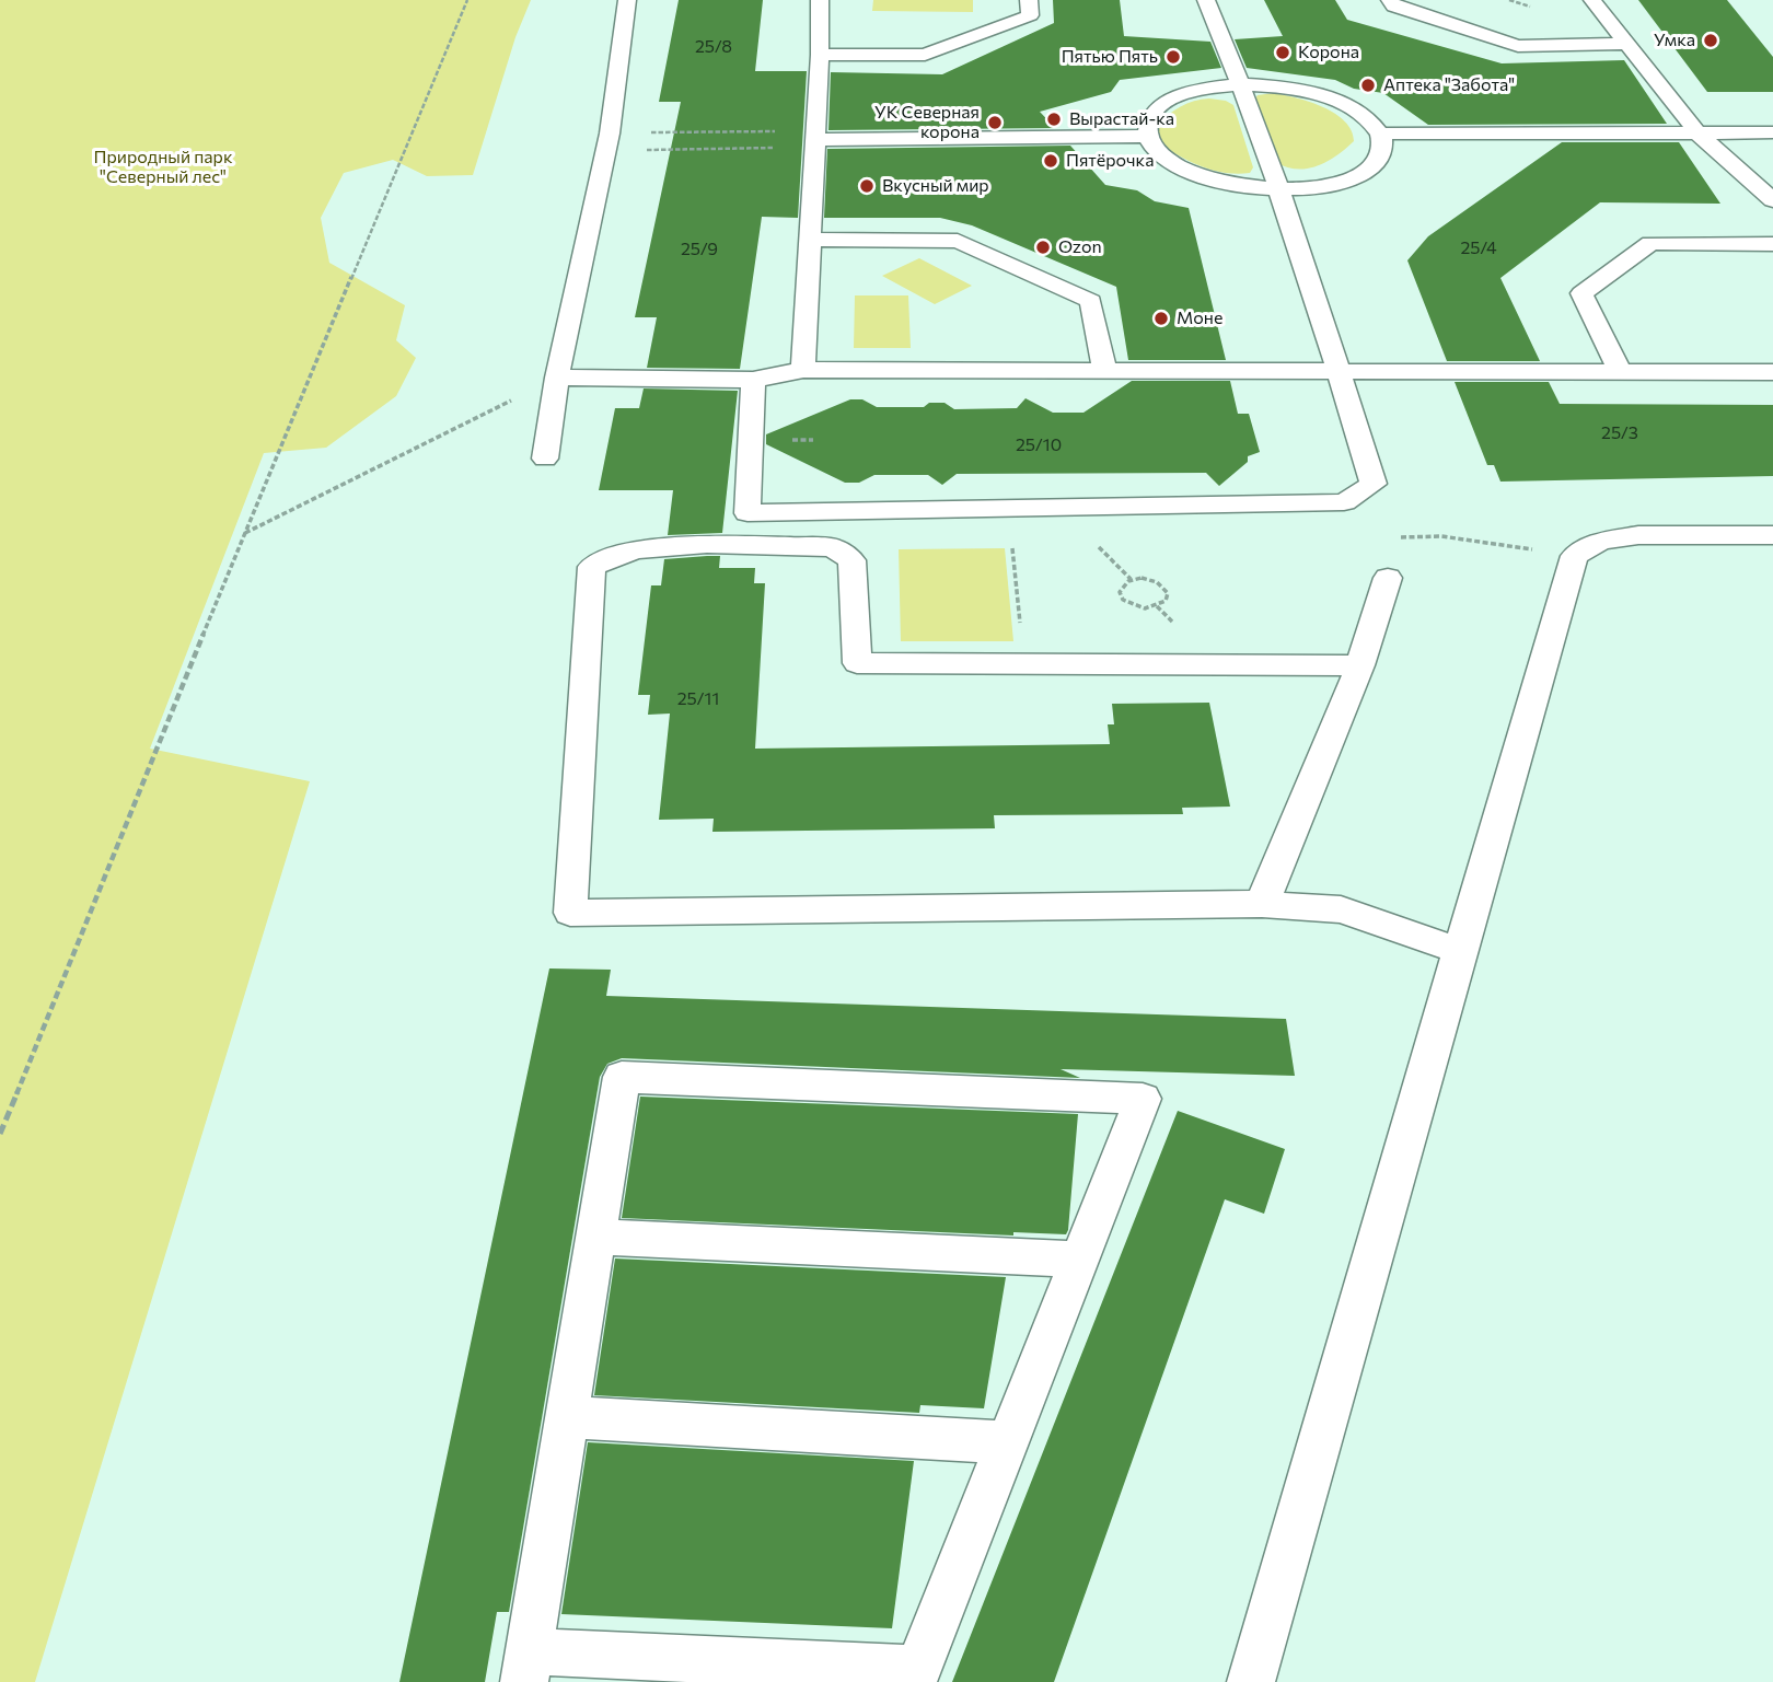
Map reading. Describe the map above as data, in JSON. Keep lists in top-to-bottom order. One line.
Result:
{"parks":["Природный парк \"Северный лес\""],"places":["Умка","Корона","Пятью Пять","Аптека \"Забота\"","Вырастай-ка","УК Северная корона","Пятёрочка","Вкусный мир","Ozon","Моне"],"house_numbers":["25/8","25/4","25/9","25/3","25/10","25/11"]}
